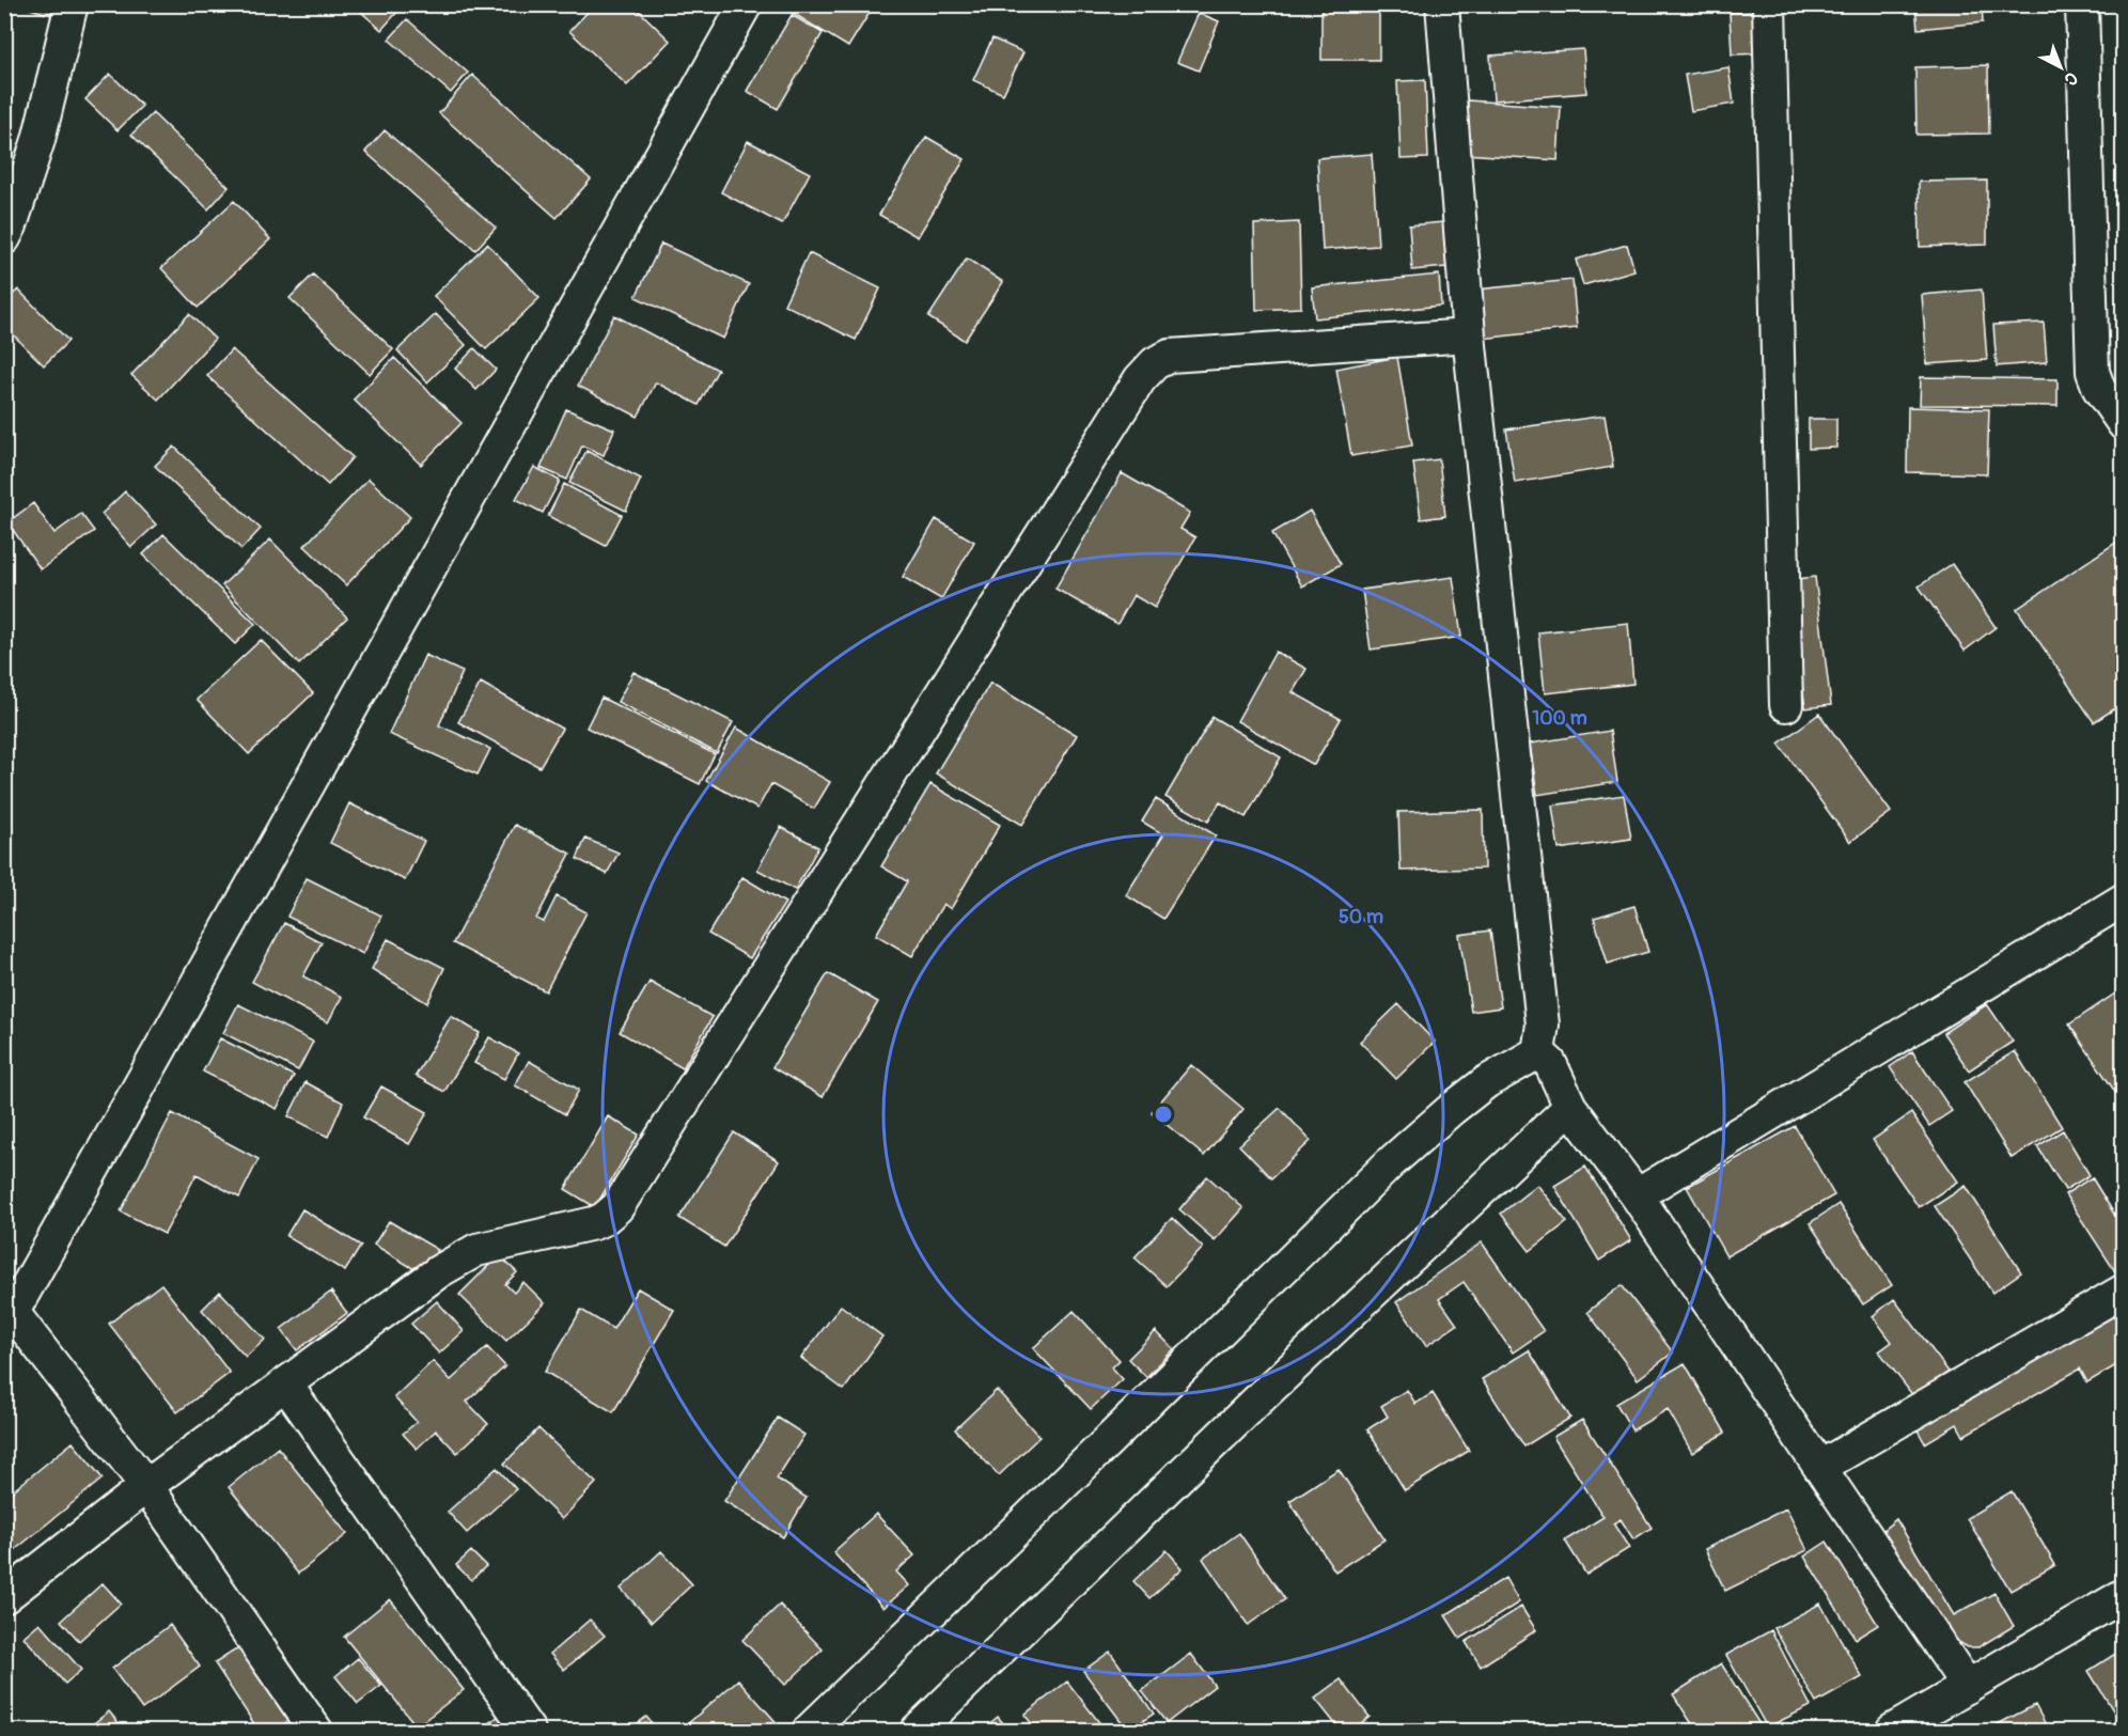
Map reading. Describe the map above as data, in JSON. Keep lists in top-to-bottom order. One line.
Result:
{"north":"bottom right","rings":["100 m","50 m"]}
